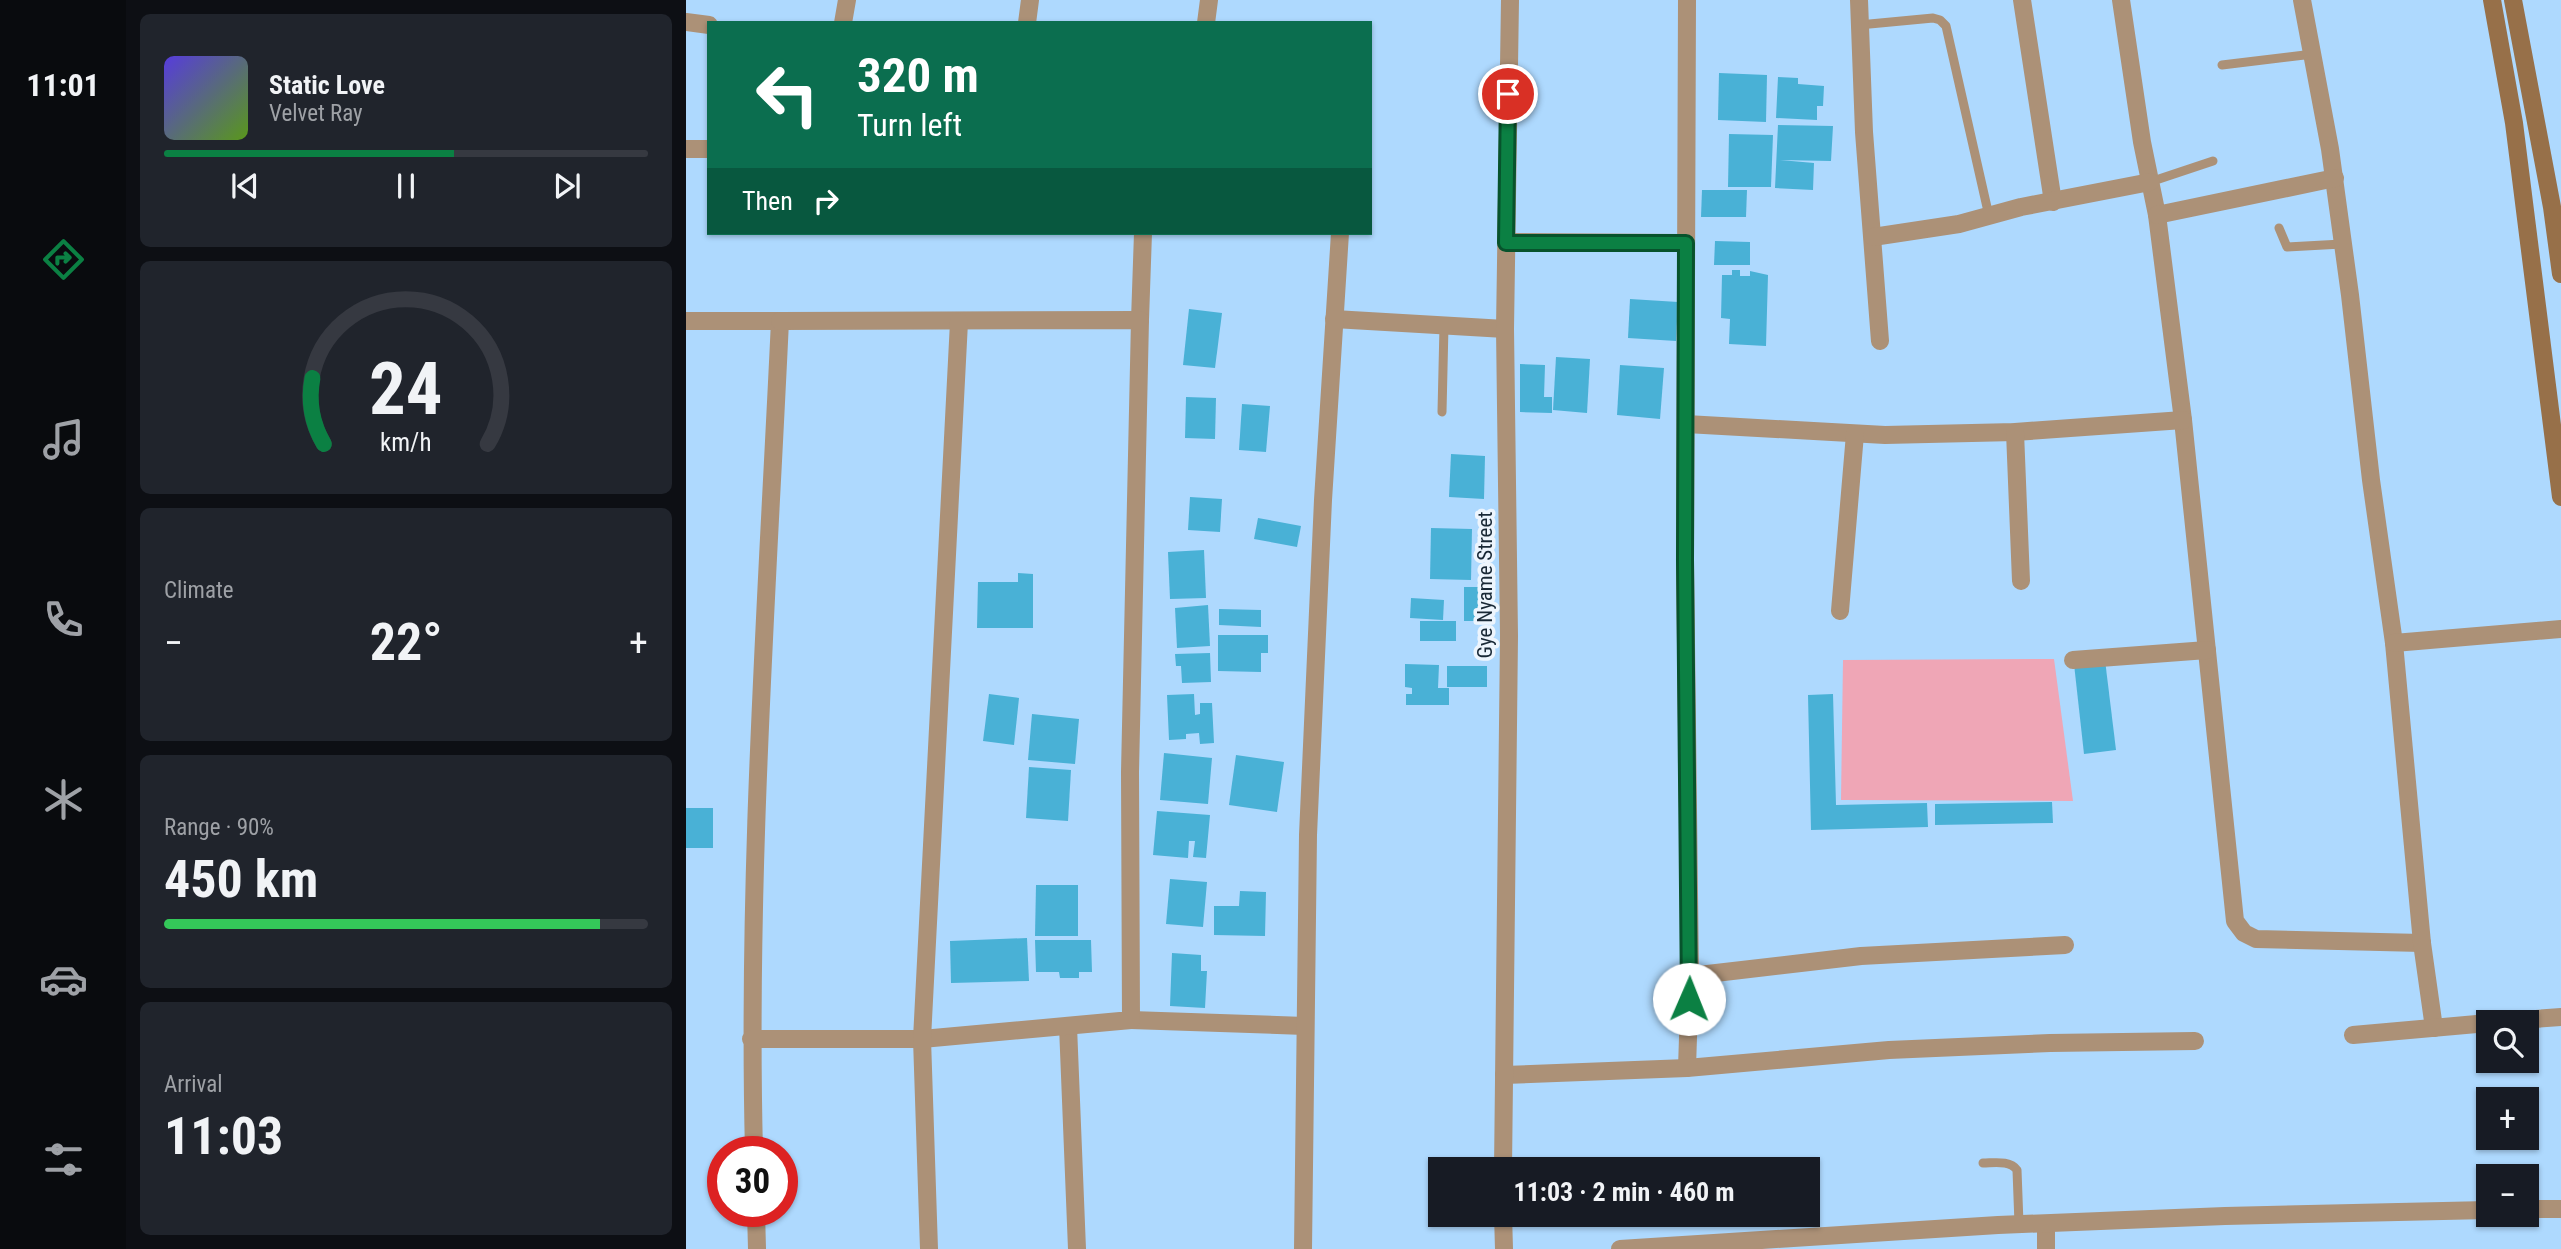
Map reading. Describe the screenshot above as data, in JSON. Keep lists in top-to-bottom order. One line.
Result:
{"streets":{"street":["Gye Nyame Street"]},"page":{"tabs":"11:01","turn":["320 m","Turn left"],"song":["Static Love","Velvet Ray"],"then":"Then","tile":["Climate",["Range · 90%","450 km"],["Arrival","11:03"]],"heat":["−","22°","+"],"map_buttons":["+","−"],"limit":"30","trip":"11:03 · 2 min · 460 m","gauge":["24","km/h"]}}
